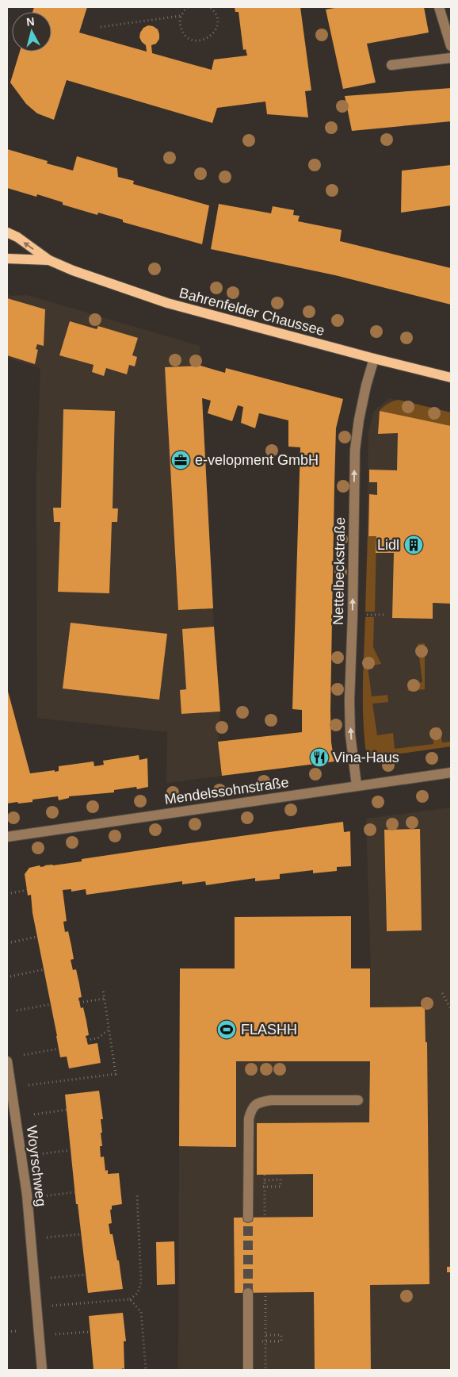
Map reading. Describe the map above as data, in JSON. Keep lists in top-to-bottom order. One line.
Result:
{"streets":{"main road":["Bahrenfelder Chaussee"],"street":["Nettelbeckstraße","Mendelssohnstraße","Woyrschweg"]},"crossings":[["Bahrenfelder Chaussee","Nettelbeckstraße"],["Nettelbeckstraße","Mendelssohnstraße"]],"one_way":["Nettelbeckstraße"],"places":{"office":["e-velopment GmbH"],"building":["Lidl"],"restaurant":["Vina-Haus"],"sports":["FLASHH"]},"north":"top"}
